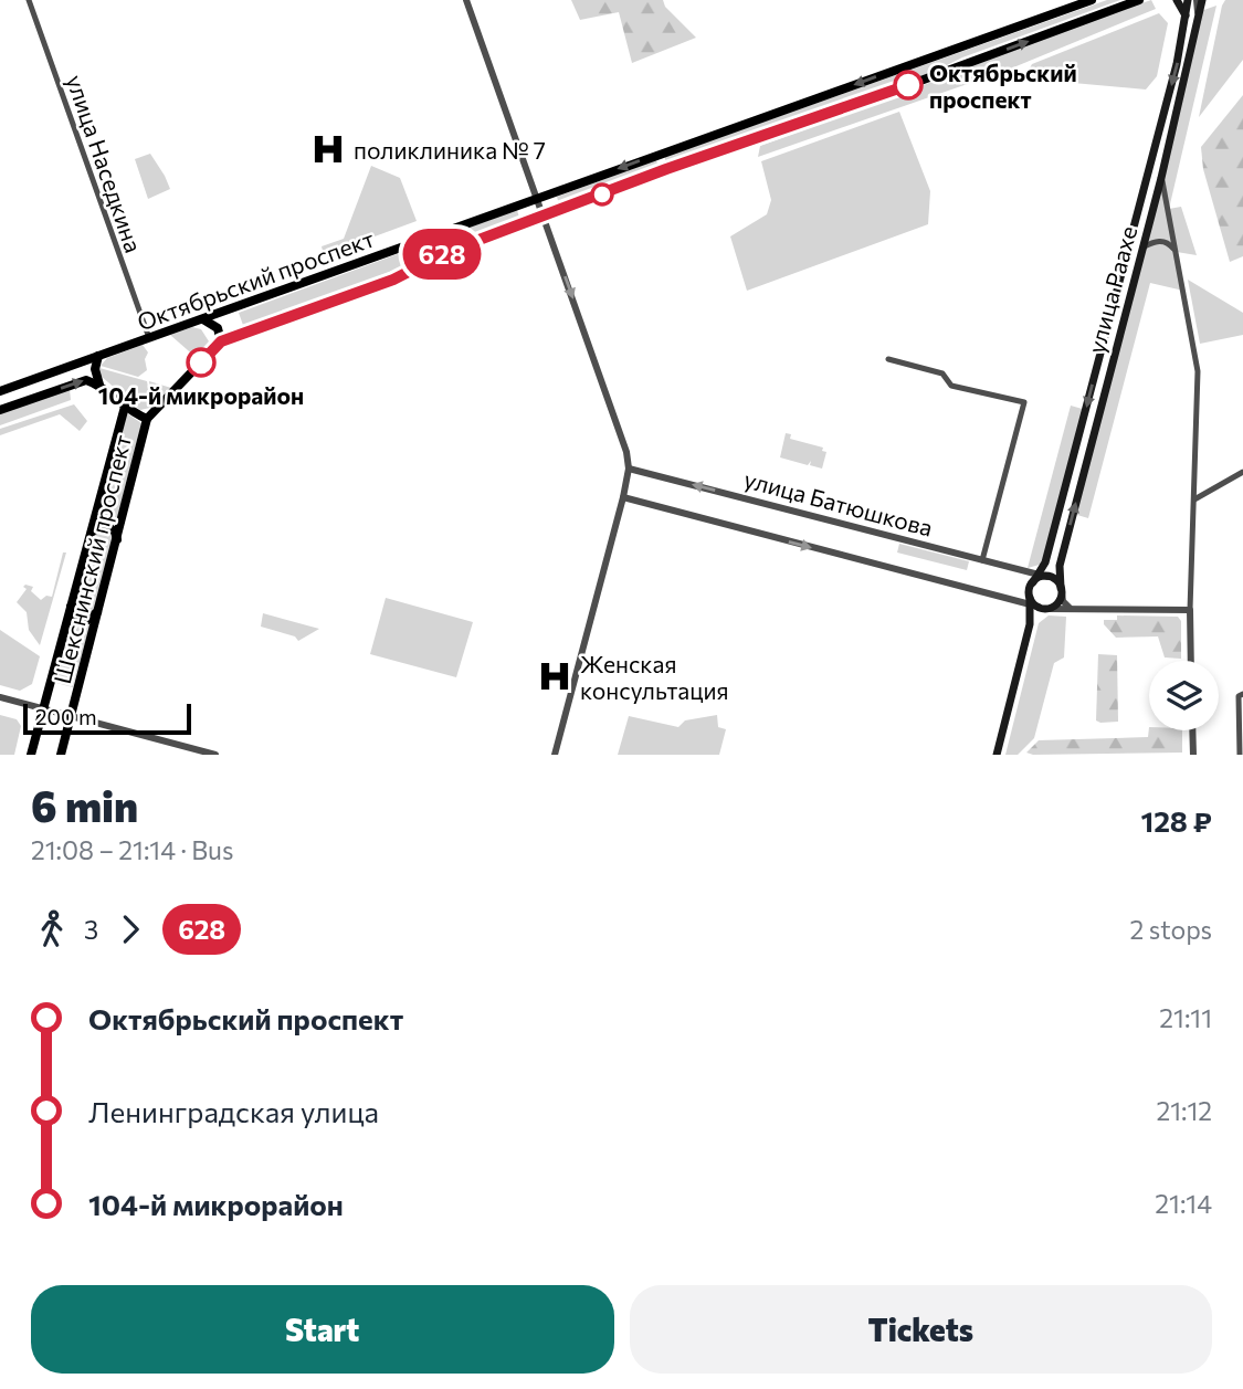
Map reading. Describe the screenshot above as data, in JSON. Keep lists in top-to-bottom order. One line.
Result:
{"streets":{"main road":["Октябрьский проспект","улица Раахе","Шекснинский проспект"],"street":["улица Наседкина","улица Батюшкова"]},"crossings":[["улица Наседкина","Октябрьский проспект"],["Октябрьский проспект","Шекснинский проспект"],["улица Раахе","улица Батюшкова"]],"places":{"other":["Октябрьский проспект","104-й микрорайон"],"hospital":["поликлиника № 7","Женская консультация"]},"lines":["bus line 628"],"scale_bar":"200 m","page":{"on_map":"628","scale":"200 m","heading":["6 min","21:08 – 21:14 · Bus","128 ₽"],"legs":["3","628","2 stops"],"list":[{"name":"Октябрьский проспект","value":"21:11"},{"name":"Ленинградская улица","value":"21:12"},{"name":"104-й микрорайон","value":"21:14"}],"buttons":["Start","Tickets"]}}
